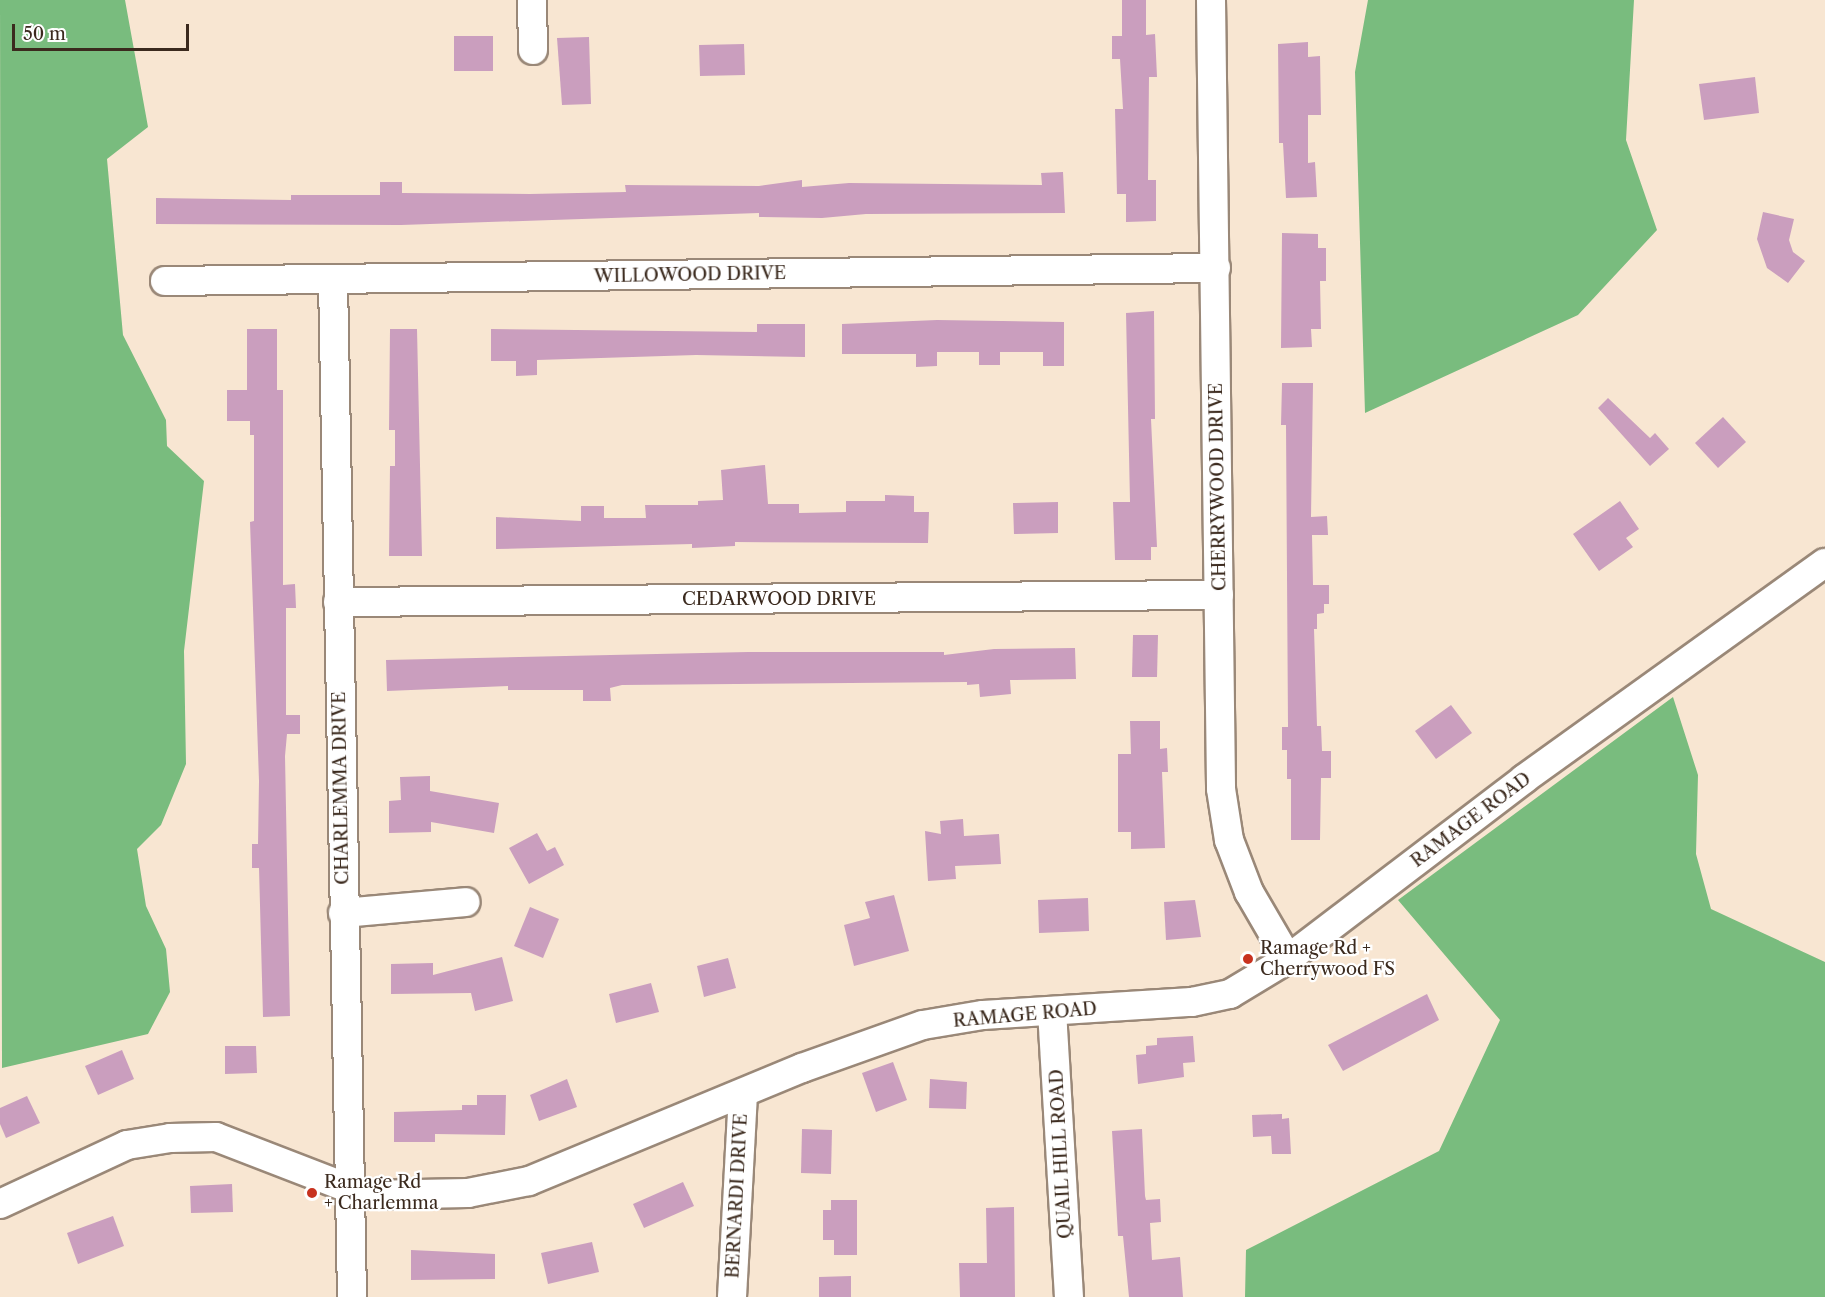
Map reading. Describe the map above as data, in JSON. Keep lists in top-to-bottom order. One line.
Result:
{"streets":{"street":["WILLOWOOD DRIVE","CHERRYWOOD DRIVE","CEDARWOOD DRIVE","CHARLEMMA DRIVE","RAMAGE ROAD","QUAIL HILL ROAD","BERNARDI DRIVE"]},"crossings":[["WILLOWOOD DRIVE","CHERRYWOOD DRIVE"],["WILLOWOOD DRIVE","CHARLEMMA DRIVE"],["CHERRYWOOD DRIVE","CEDARWOOD DRIVE"],["CHERRYWOOD DRIVE","RAMAGE ROAD"],["CEDARWOOD DRIVE","CHARLEMMA DRIVE"],["CHARLEMMA DRIVE","RAMAGE ROAD"],["RAMAGE ROAD","QUAIL HILL ROAD"],["RAMAGE ROAD","BERNARDI DRIVE"]],"places":["Ramage Rd + Cherrywood FS","Ramage Rd + Charlemma"],"scale_bar":"50 m"}
